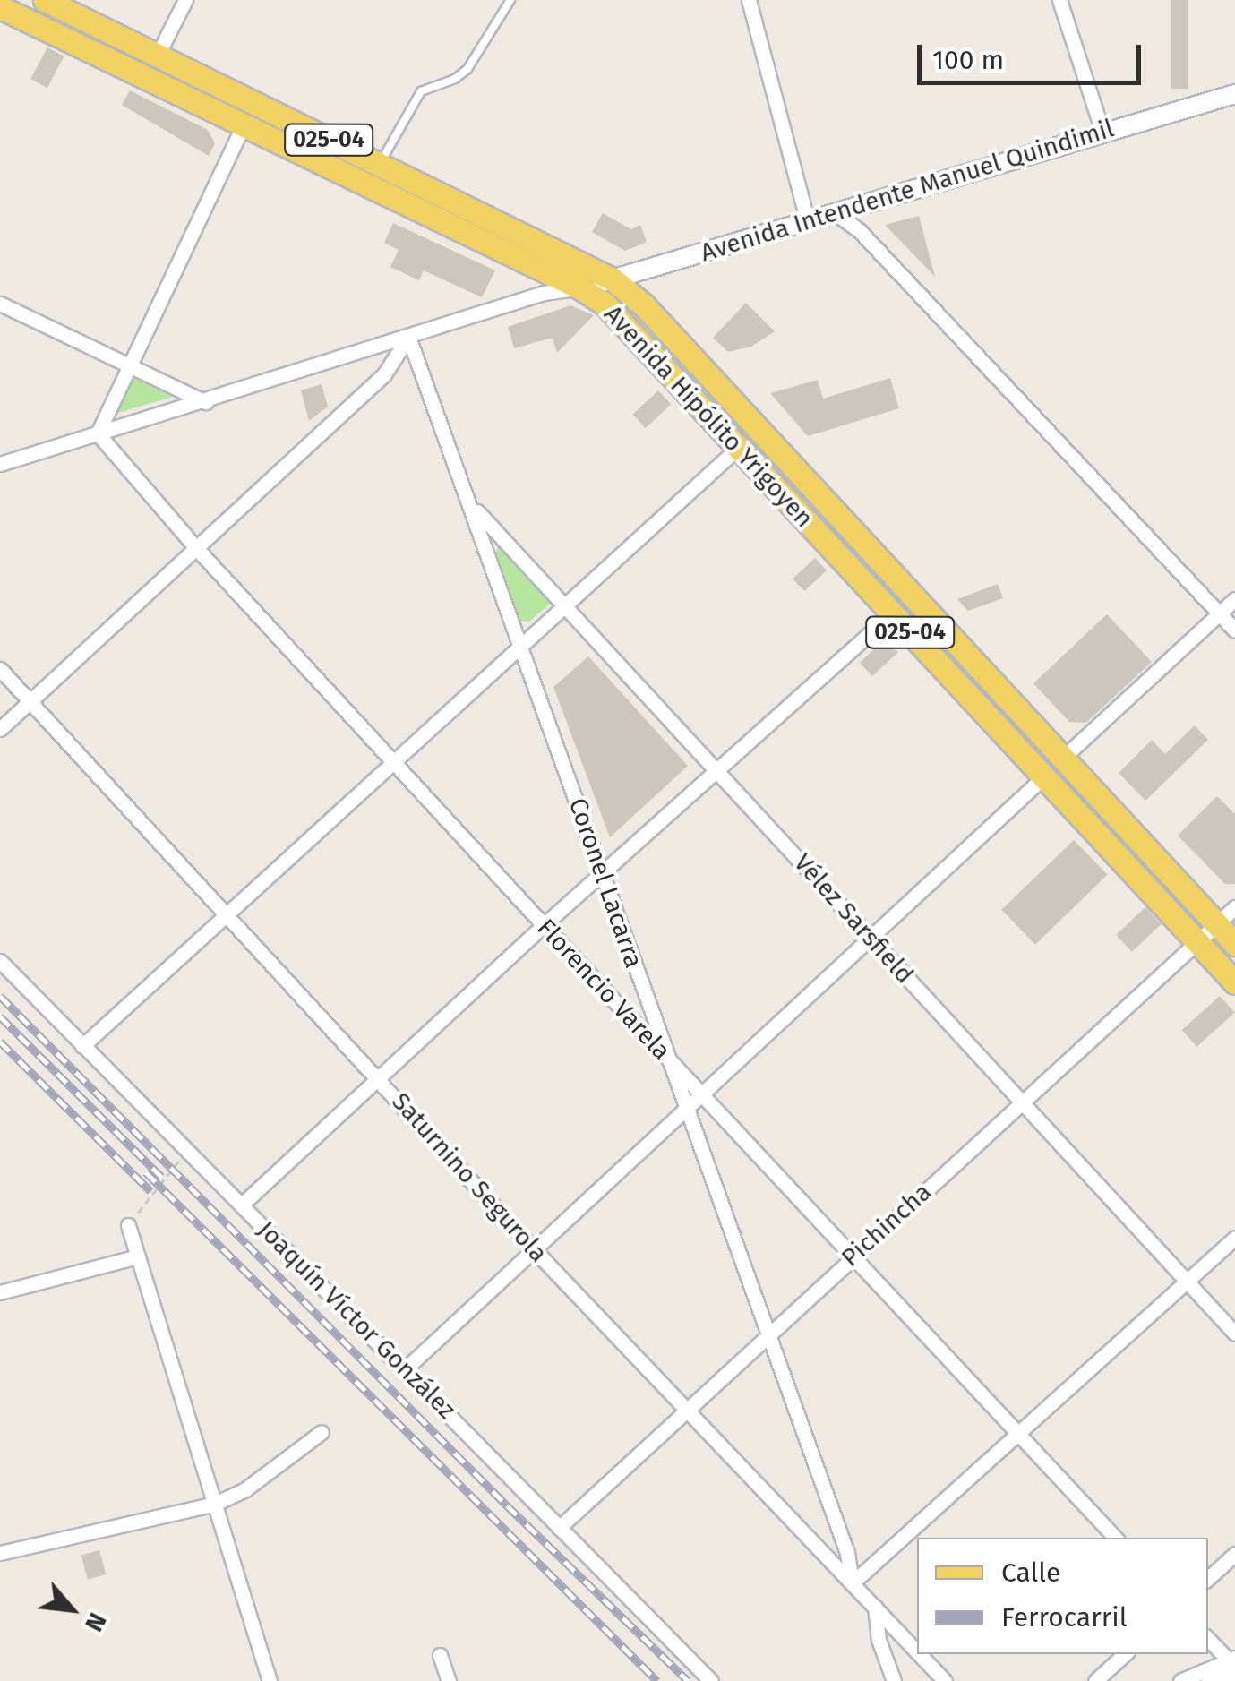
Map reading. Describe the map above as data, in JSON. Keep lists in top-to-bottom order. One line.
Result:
{"streets":{"main road":["025-04","Avenida Hipólito Yrigoyen"],"street":["Avenida Intendente Manuel Quindimil","Coronel Lacarra","Vélez Sarsfield","Florencio Varela","Saturnino Segurola","Pichincha","Joaquín Víctor González"]},"crossings":[["Avenida Intendente Manuel Quindimil","Avenida Hipólito Yrigoyen"],["Avenida Hipólito Yrigoyen","Pichincha"],["Coronel Lacarra","Vélez Sarsfield"],["Coronel Lacarra","Florencio Varela"],["Coronel Lacarra","Saturnino Segurola"],["Coronel Lacarra","Pichincha"],["Vélez Sarsfield","Pichincha"],["Florencio Varela","Pichincha"],["Saturnino Segurola","Pichincha"],["Pichincha","Joaquín Víctor González"]],"legend":["Calle","Ferrocarril"],"scale_bar":"100 m","north":"bottom right"}
